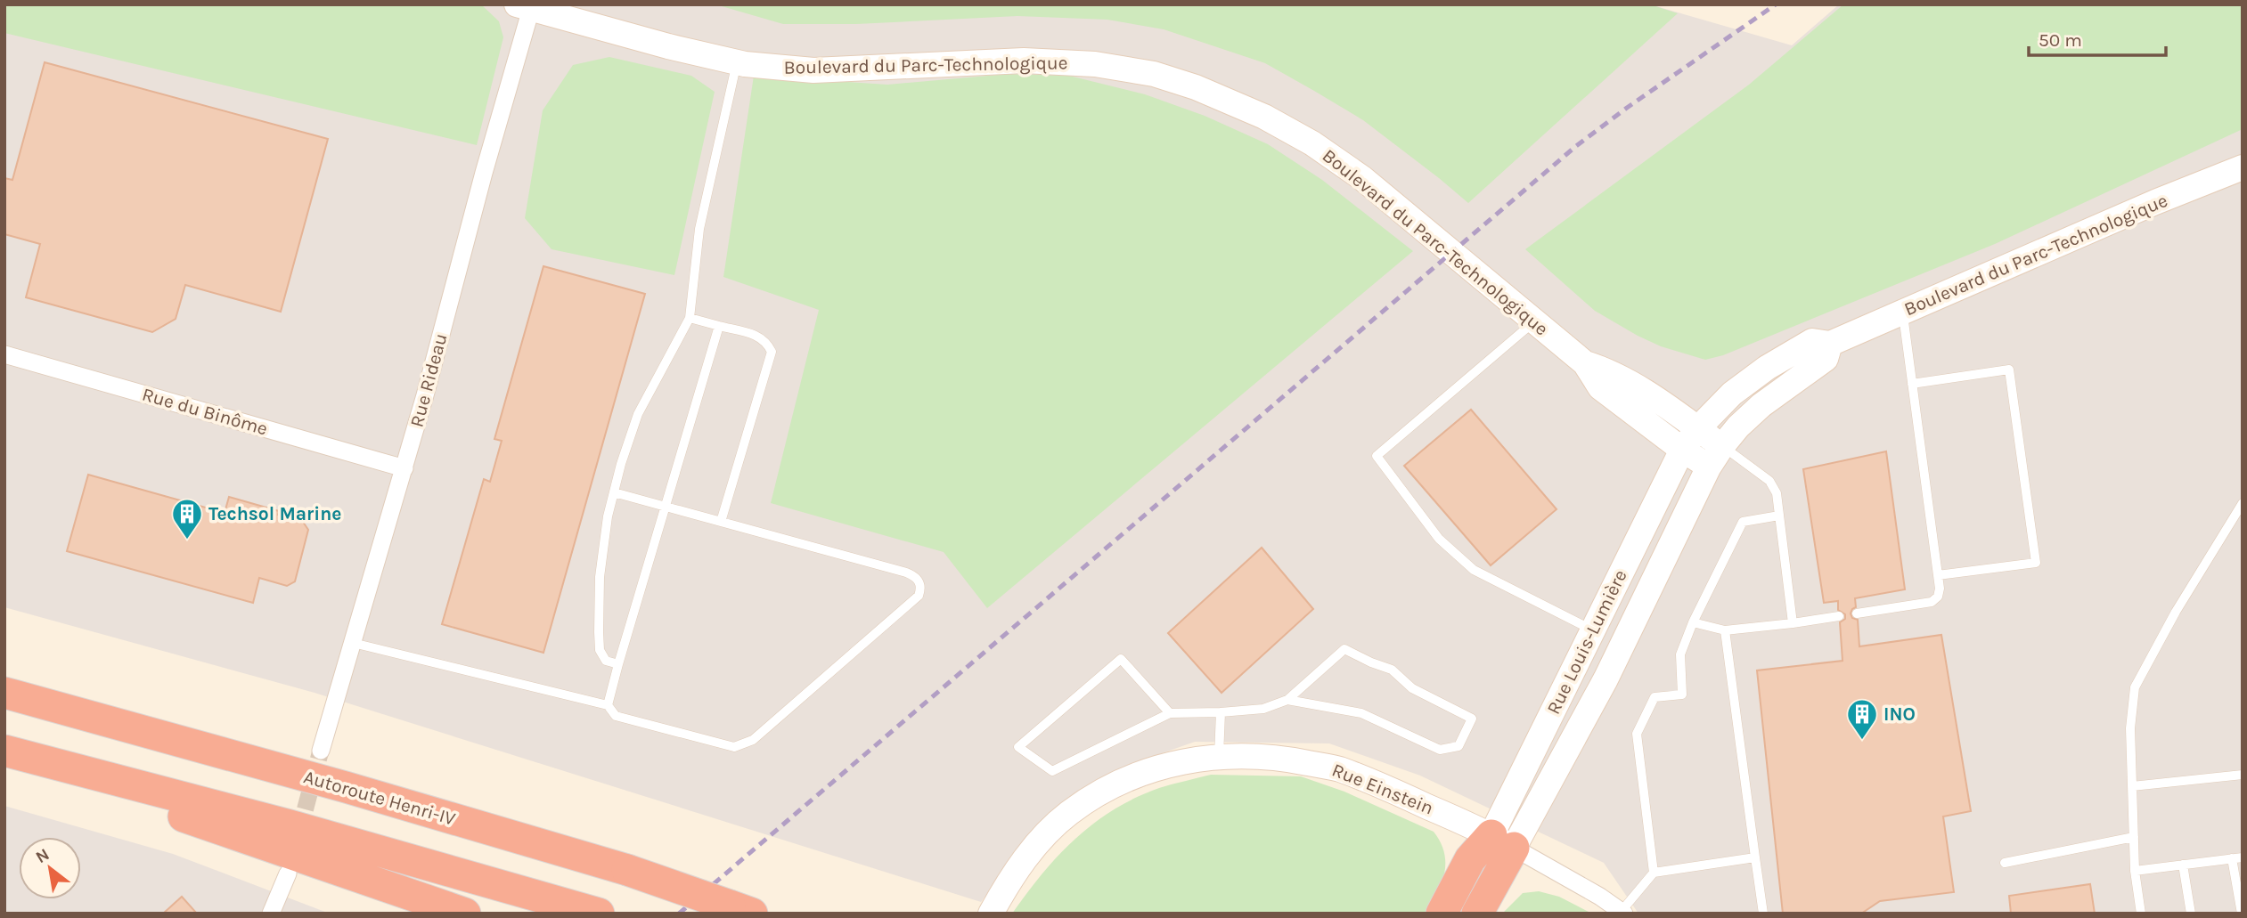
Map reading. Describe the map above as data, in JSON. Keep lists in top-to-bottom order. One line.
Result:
{"streets":{"highway":["Autoroute Henri-IV"],"street":["Boulevard du Parc-Technologique","Rue Rideau","Rue du Binôme","Rue Louis-Lumière","Rue Einstein"]},"crossings":[["Boulevard du Parc-Technologique","Rue Rideau"],["Boulevard du Parc-Technologique","Rue Louis-Lumière"],["Rue Rideau","Rue du Binôme"],["Rue Louis-Lumière","Rue Einstein"]],"places":{"building":["Techsol Marine","INO"]},"scale_bar":"50 m","north":"top left"}
